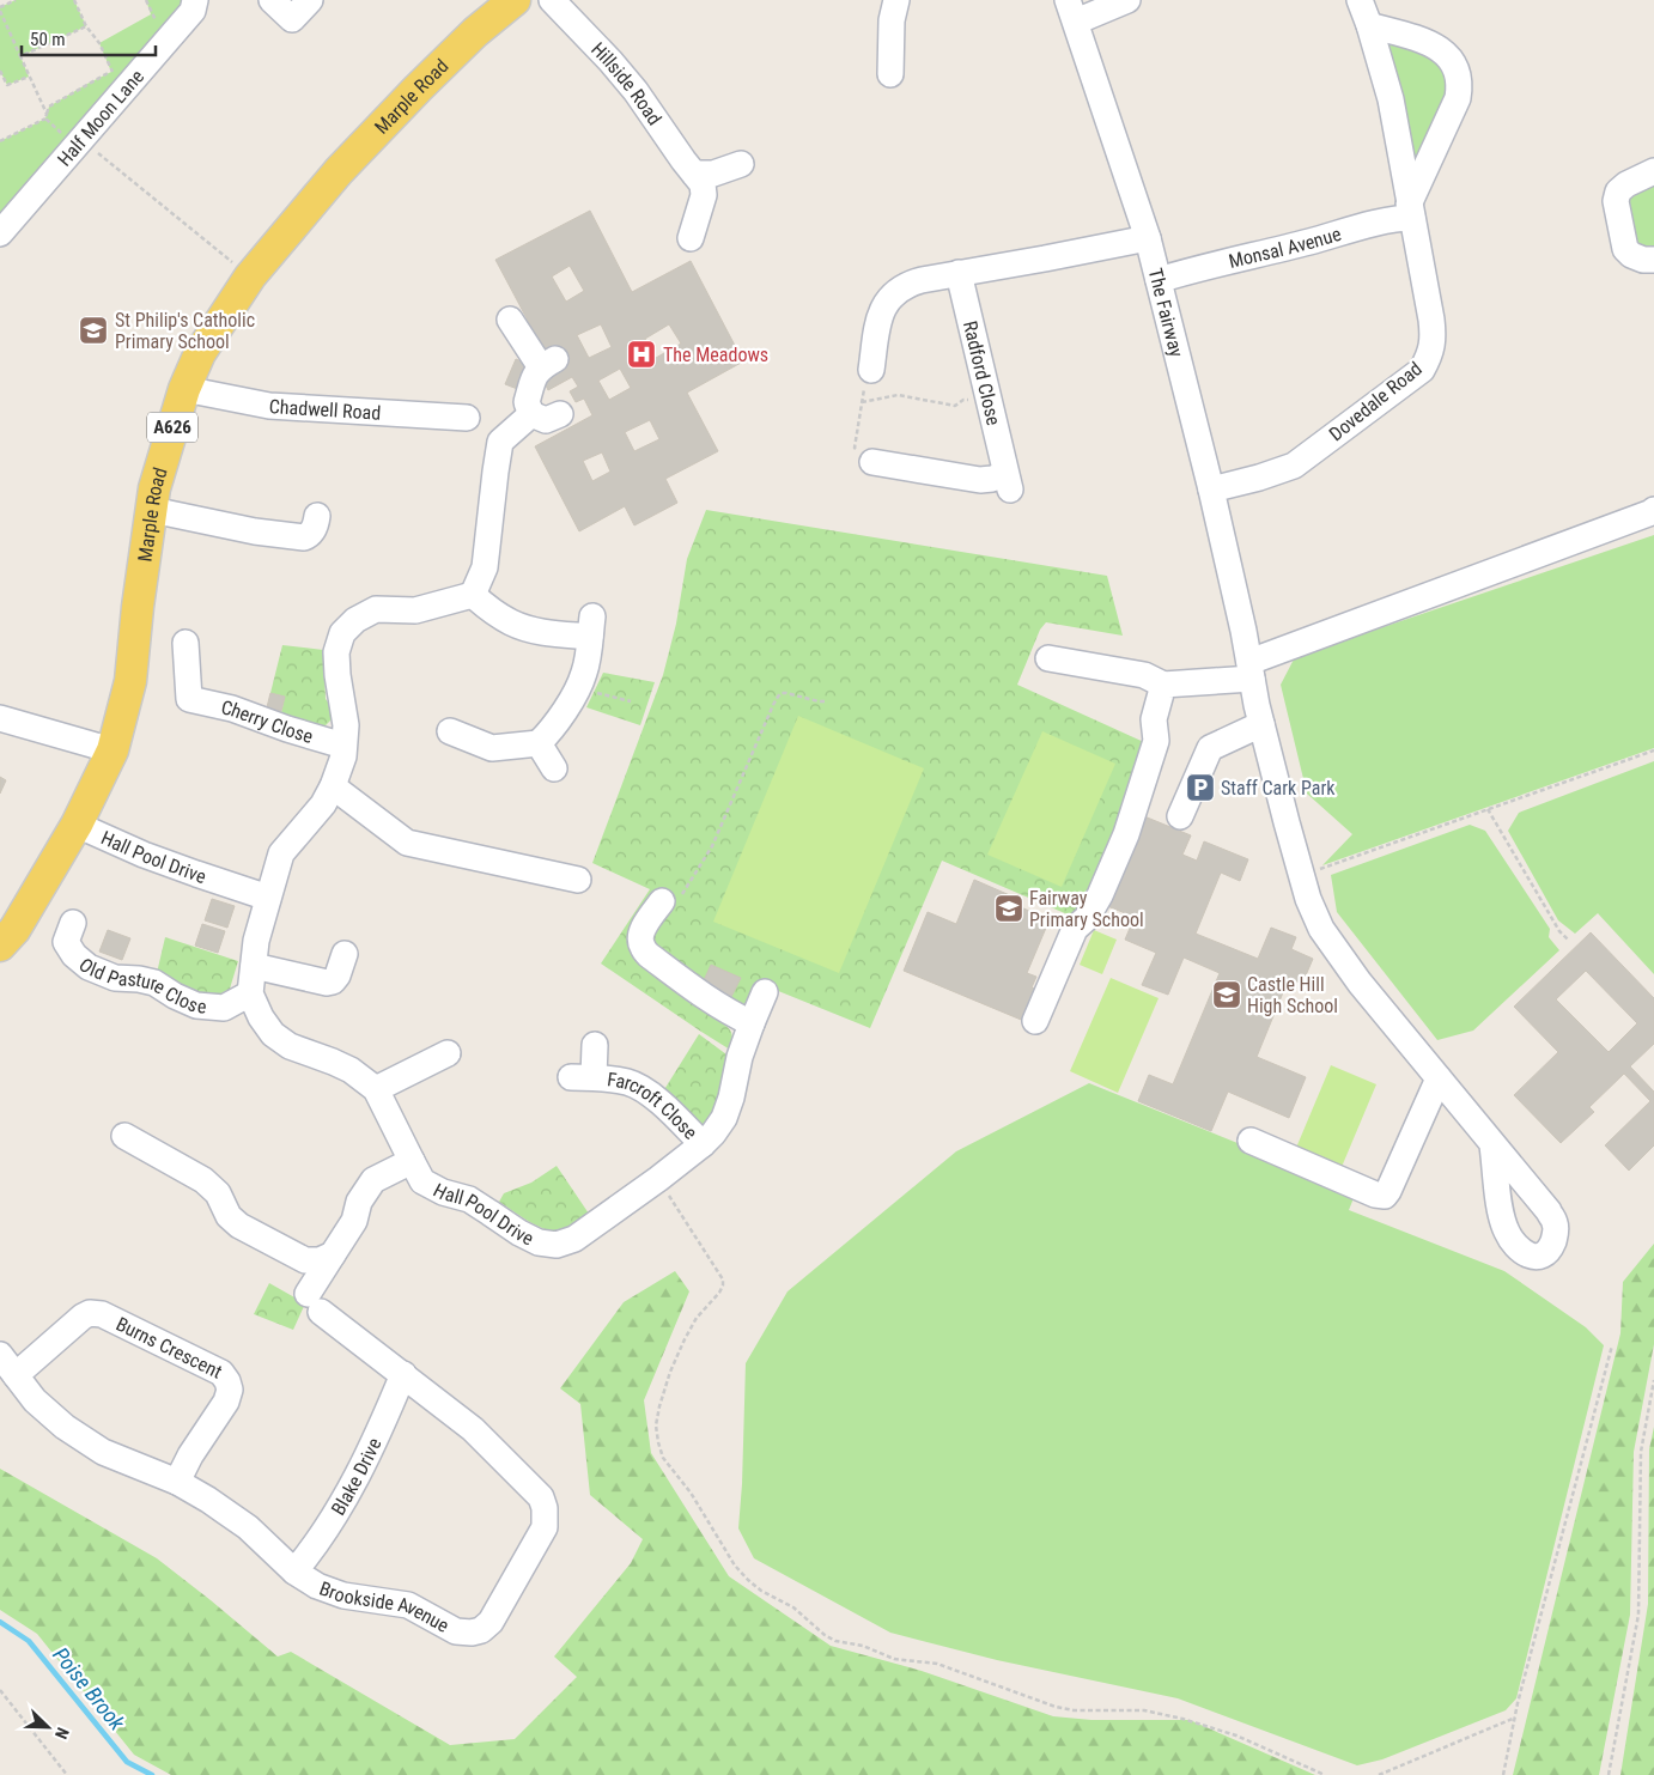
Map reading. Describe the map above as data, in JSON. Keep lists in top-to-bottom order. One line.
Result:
{"streets":{"main road":["Marple Road","A626"],"street":["Hillside Road","Half Moon Lane","Monsal Avenue","The Fairway","Radford Close","Dovedale Road","Chadwell Road","Cherry Close","Hall Pool Drive","Old Pasture Close","Farcroft Close","Burns Crescent","Blake Drive","Brookside Avenue"]},"crossings":[["Marple Road","Chadwell Road"],["Marple Road","Hall Pool Drive"],["Monsal Avenue","The Fairway"],["Monsal Avenue","Dovedale Road"],["The Fairway","Dovedale Road"],["Hall Pool Drive","Old Pasture Close"],["Hall Pool Drive","Farcroft Close"],["Burns Crescent","Brookside Avenue"],["Blake Drive","Brookside Avenue"]],"water":["Poise Brook"],"places":{"school or university":["St Philip's Catholic Primary School","Fairway Primary School","Castle Hill High School"],"hospital":["The Meadows"],"parking":["Staff Cark Park"]},"scale_bar":"50 m","north":"bottom right"}
